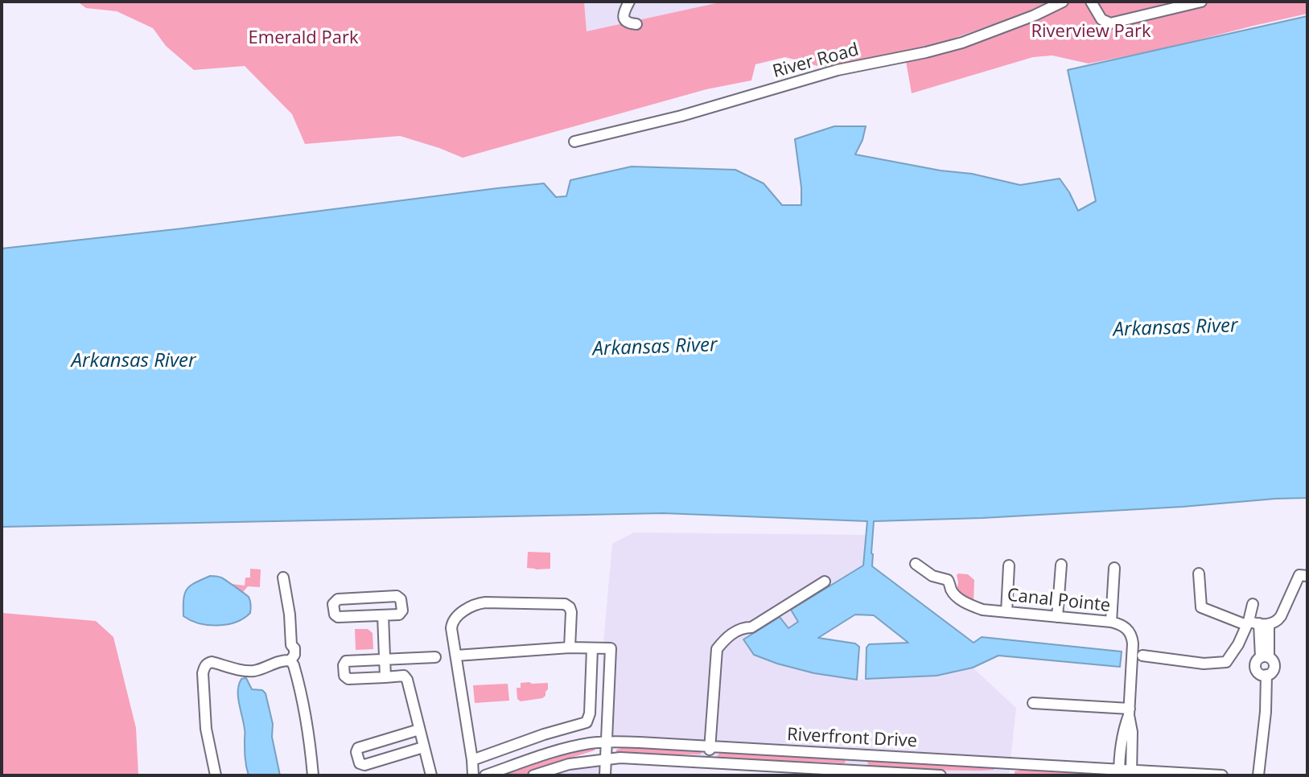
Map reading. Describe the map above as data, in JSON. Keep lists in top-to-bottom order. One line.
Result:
{"streets":{"street":["River Road","Canal Pointe","Riverfront Drive"]},"crossings":[["Canal Pointe","Riverfront Drive"]],"water":["Arkansas River"],"parks":["Riverview Park","Emerald Park"]}
